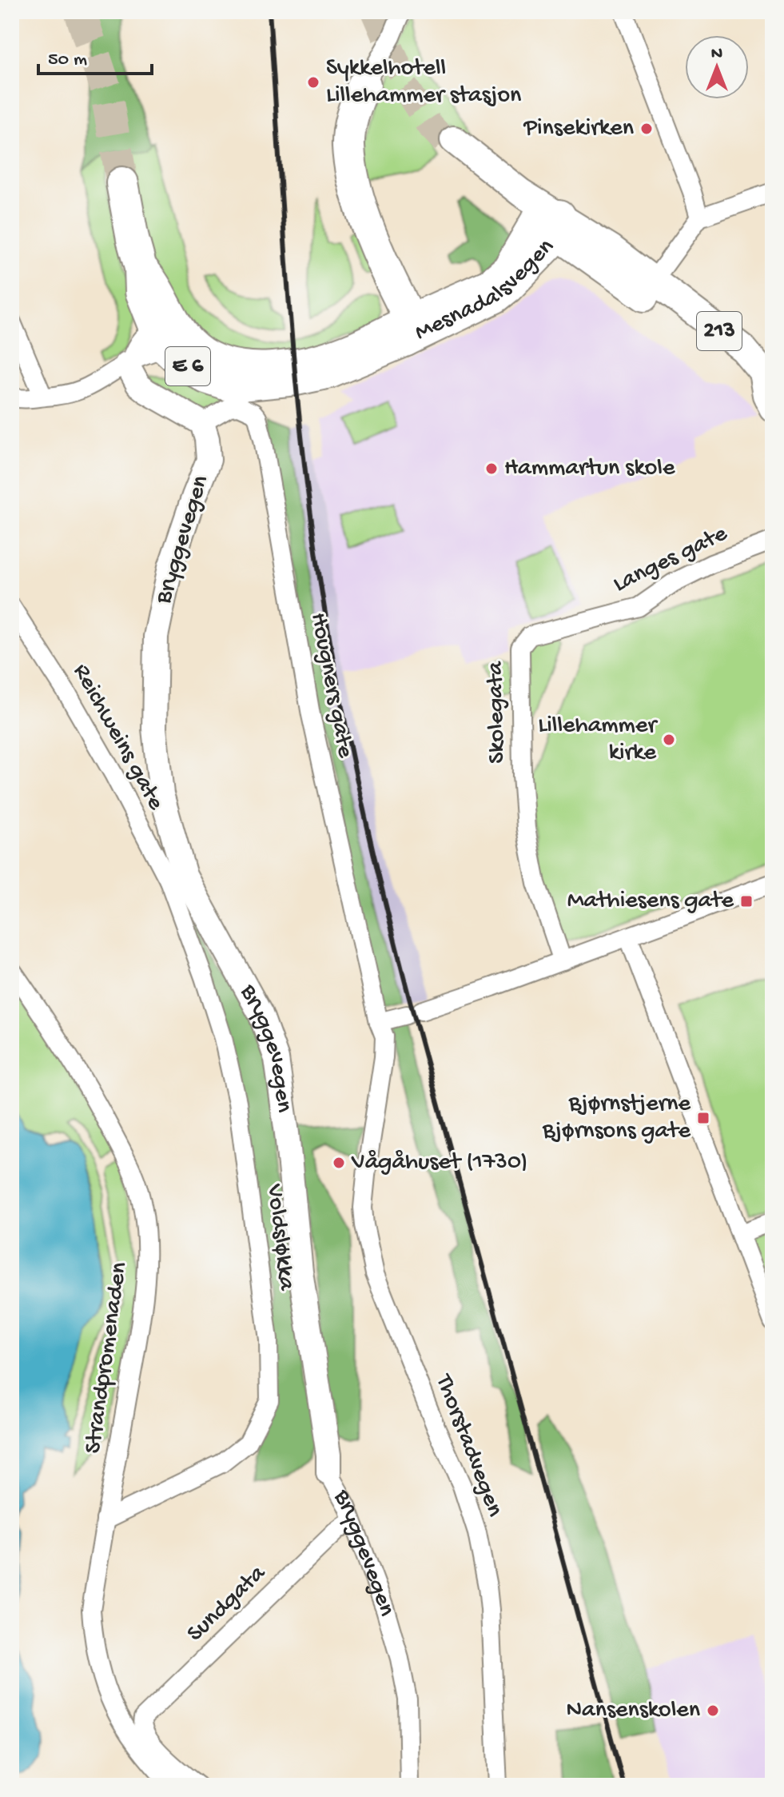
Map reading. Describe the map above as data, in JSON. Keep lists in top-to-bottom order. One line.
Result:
{"streets":{"highway":["Mesnadalsvegen","E 6"],"main road":["213"],"street":["Bryggevegen","Langes gate","Hougners gate","Skolegata","Reichweins gate","Voldsløkka","Strandpromenaden","Thorstadvegen","Sundgata"]},"crossings":[["Mesnadalsvegen","213"],["Bryggevegen","Hougners gate"],["Bryggevegen","Reichweins gate"],["Bryggevegen","Voldsløkka"],["Bryggevegen","Sundgata"],["Langes gate","Skolegata"],["Hougners gate","Thorstadvegen"],["Reichweins gate","Voldsløkka"],["Voldsløkka","Strandpromenaden"]],"places":{"other":["Sykkelhotell Lillehammer stasjon","Pinsekirken","Hammartun skole","Lillehammer kirke","Vågåhuset (1730)","Nansenskolen"],"transit":["Mathiesens gate","Bjørnstjerne Bjørnsons gate"]},"scale_bar":"50 m","north":"top"}
